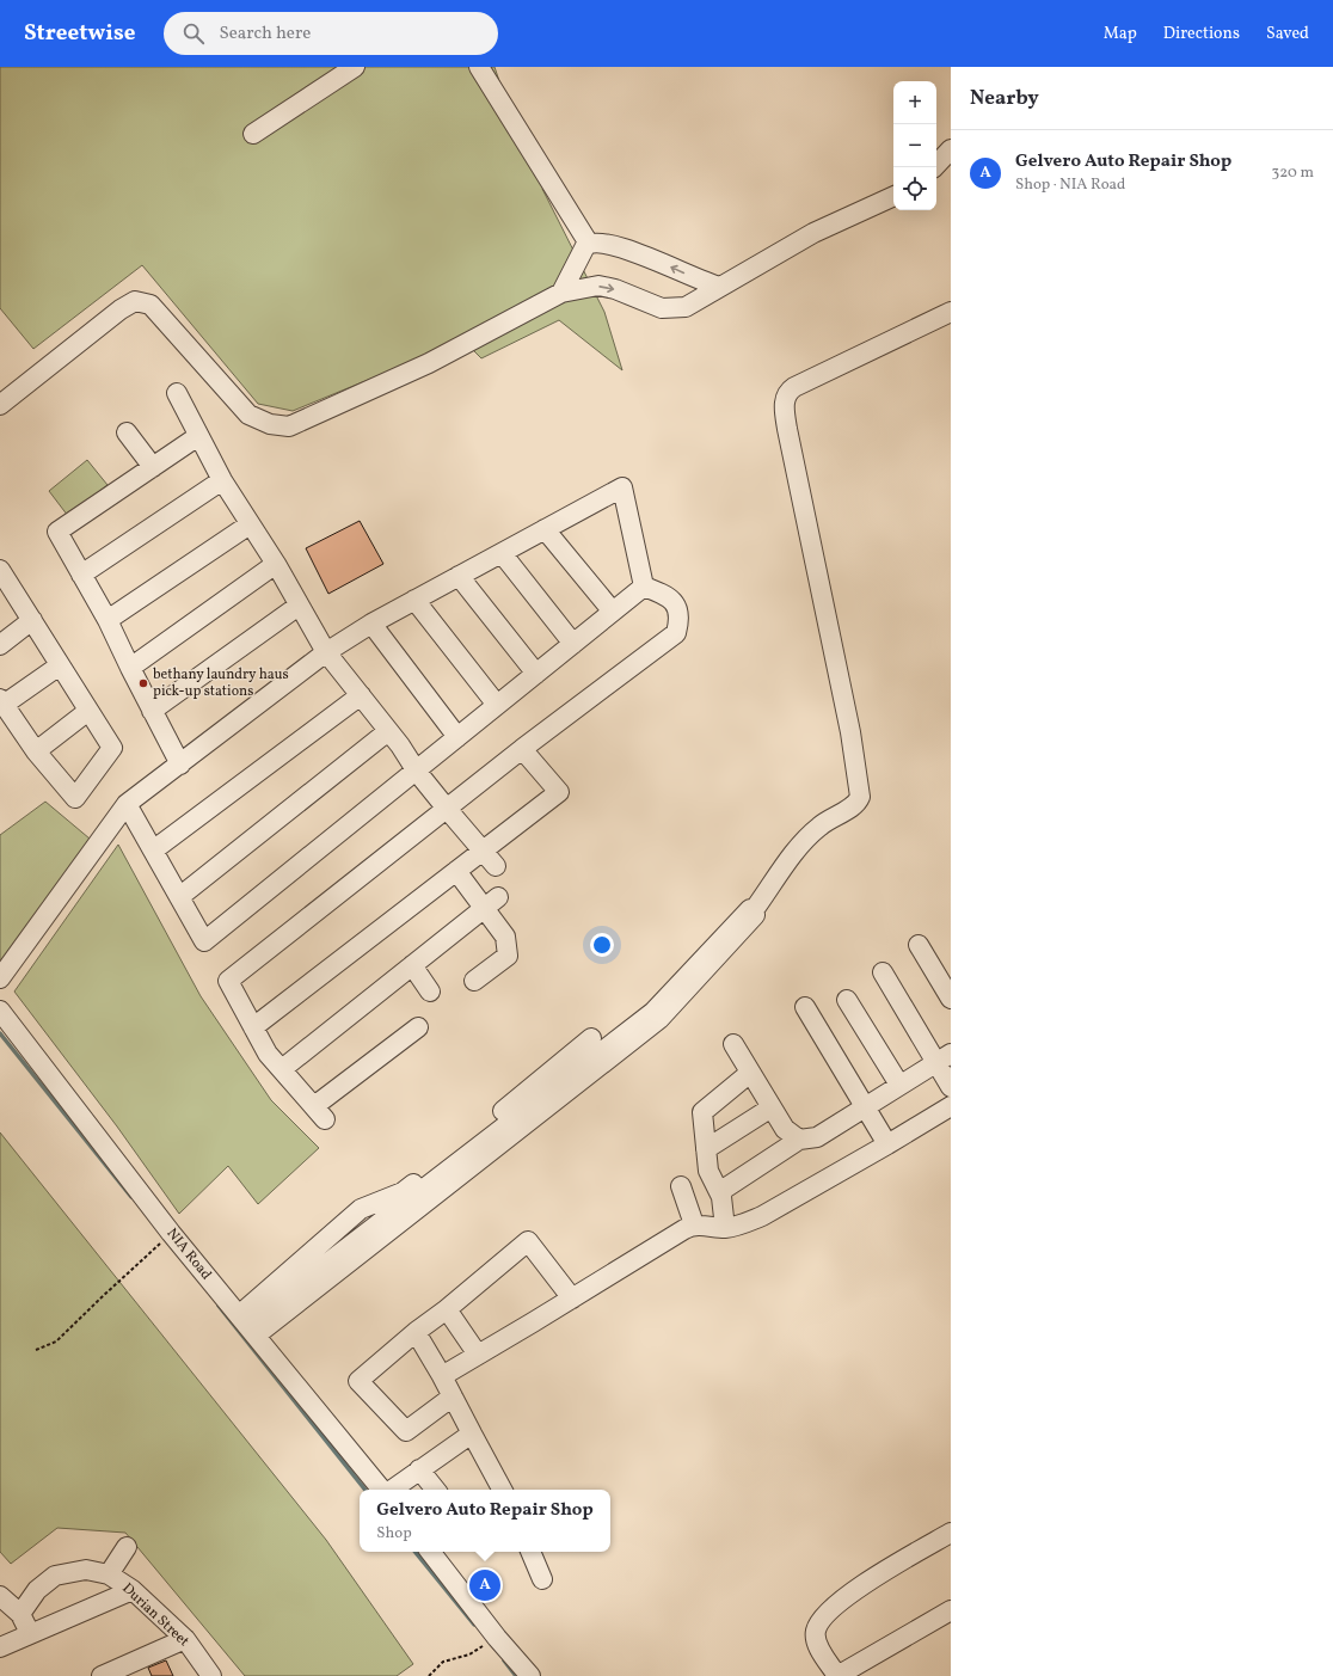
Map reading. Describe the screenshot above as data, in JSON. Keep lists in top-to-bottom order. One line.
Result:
{"streets":{"street":["NIA Road","Durian Street"]},"places":["bethany laundry haus pick-up stations"],"page":{"header":"Streetwise","search":"Search here","nav":["Map","Directions","Saved"],"heading":"Nearby","map_buttons":["+","−"],"list":[{"mark":"A","name":"Gelvero Auto Repair Shop","note":"Shop · NIA Road","value":"320 m"}],"popup":["Gelvero Auto Repair Shop","Shop"],"pins":"A"}}
